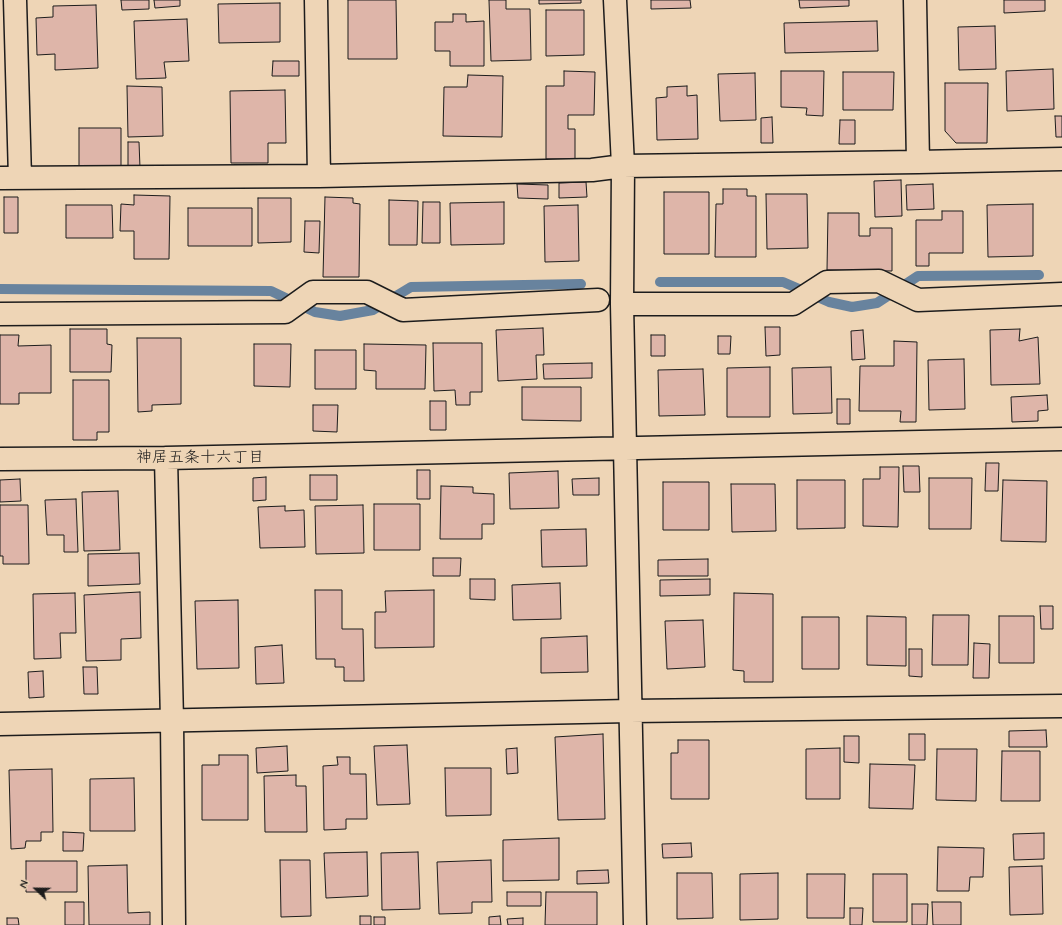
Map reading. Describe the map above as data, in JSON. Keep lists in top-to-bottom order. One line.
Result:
{"districts":["神居五条十六丁目"],"north":"left"}
